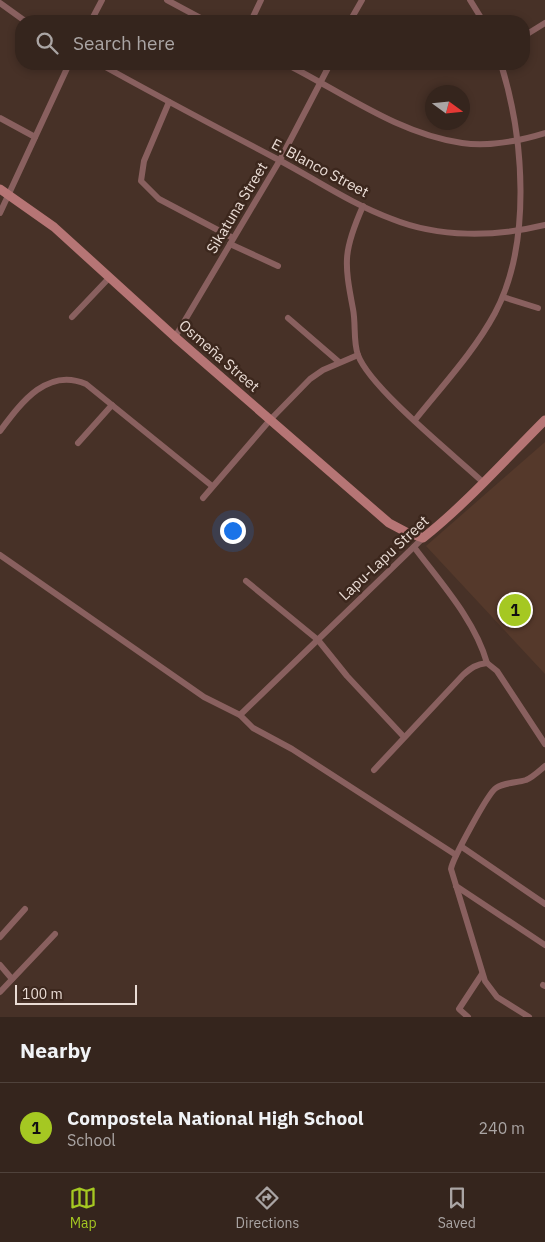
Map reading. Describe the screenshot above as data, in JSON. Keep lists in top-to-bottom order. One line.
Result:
{"streets":{"street":["E. Blanco Street","Sikatuna Street","Osmeña Street","Lapu-Lapu Street"]},"crossings":[["E. Blanco Street","Sikatuna Street"],["Sikatuna Street","Osmeña Street"],["Osmeña Street","Lapu-Lapu Street"]],"scale_bar":"100 m","north":"right","page":{"search":"Search here","pins":"1","scale":"100 m","heading":"Nearby","list":[{"mark":"1","name":"Compostela National High School","note":"School","value":"240 m"}],"nav":["Map","Directions","Saved"]}}
